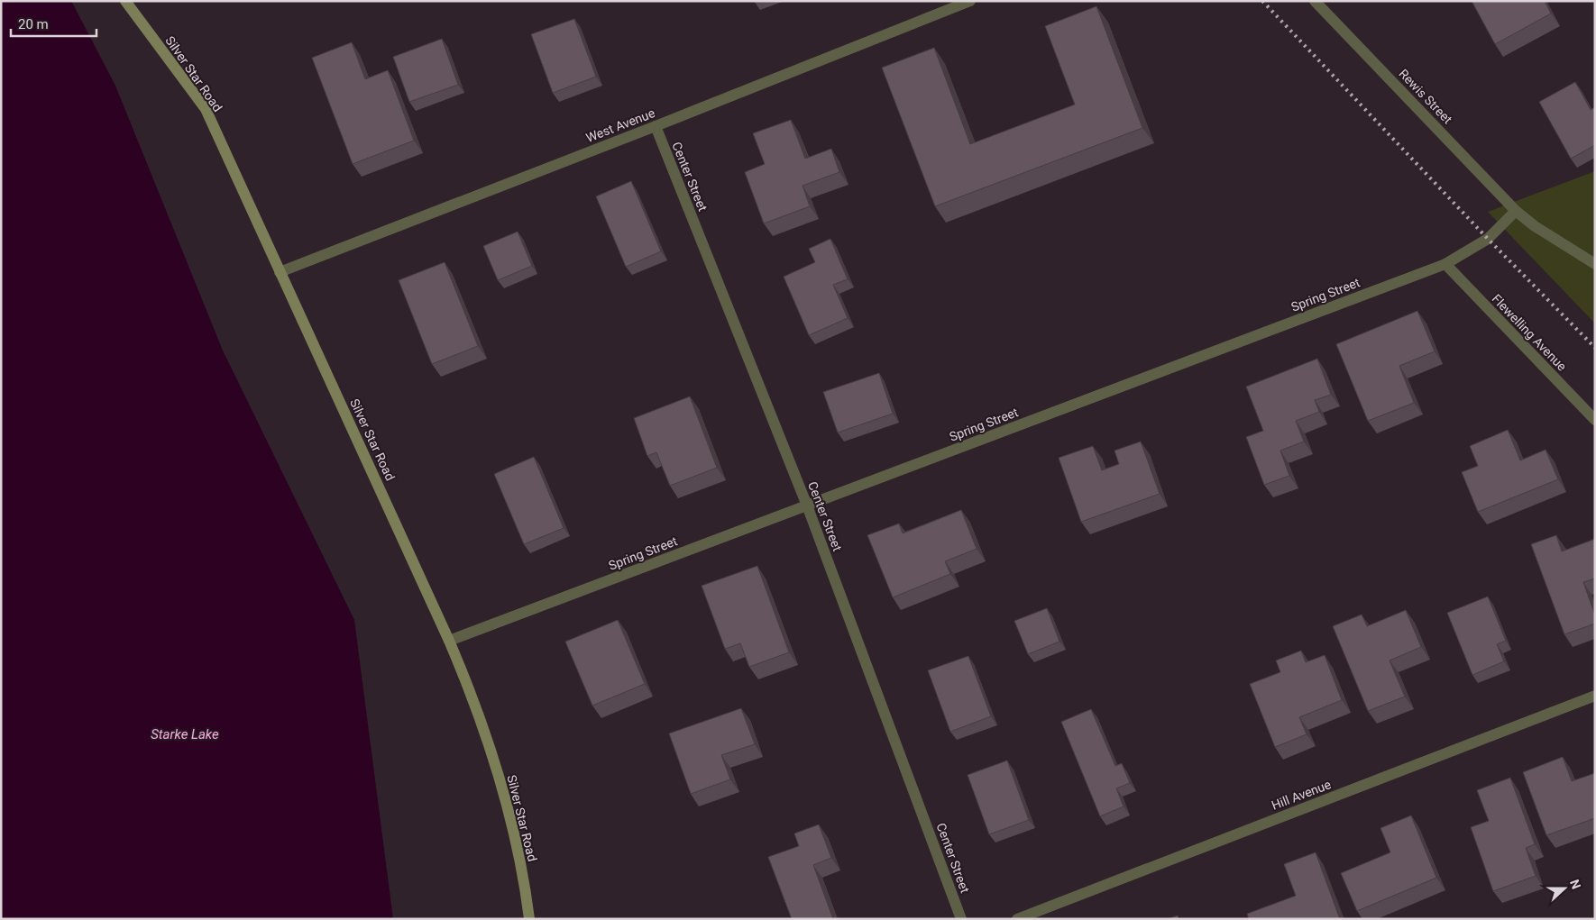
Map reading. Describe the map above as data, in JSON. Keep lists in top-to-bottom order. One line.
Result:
{"streets":{"main road":["Silver Star Road"],"street":["Rewis Street","West Avenue","Center Street","Spring Street","Flewelling Avenue","Hill Avenue"]},"crossings":[["Silver Star Road","West Avenue"],["Silver Star Road","Spring Street"],["Rewis Street","Spring Street"],["West Avenue","Center Street"],["Center Street","Spring Street"],["Spring Street","Flewelling Avenue"]],"water":["Starke Lake"],"scale_bar":"20 m","north":"right"}
